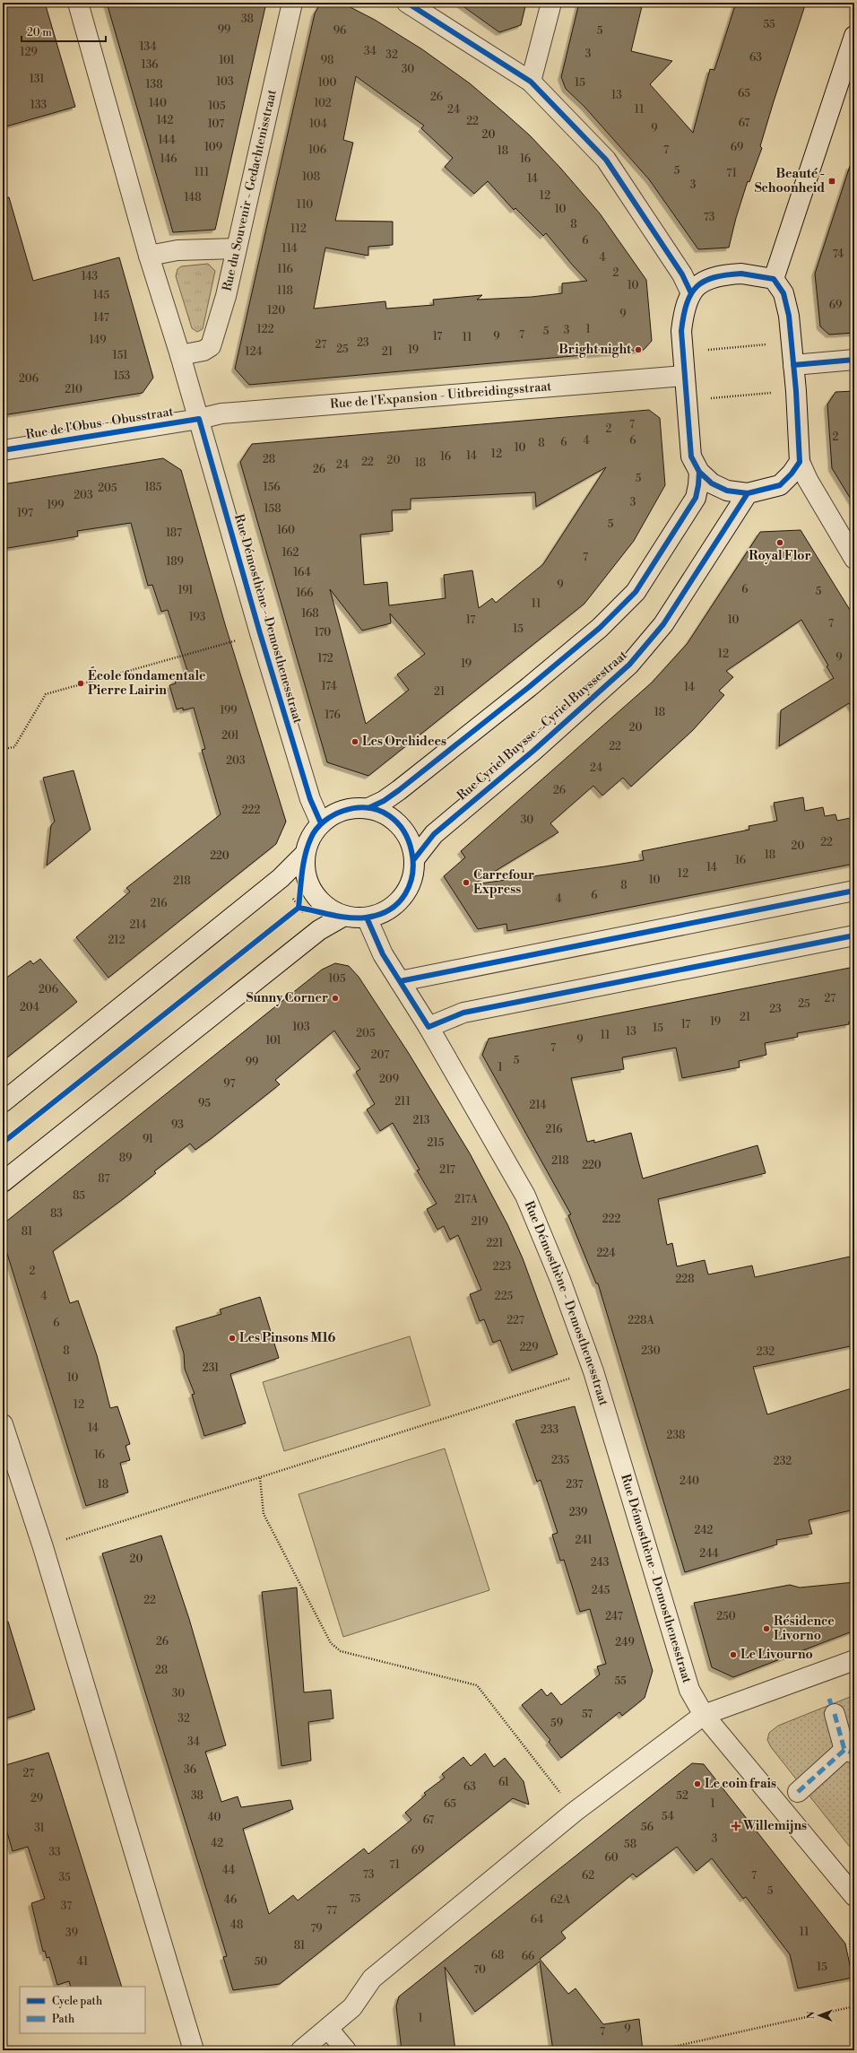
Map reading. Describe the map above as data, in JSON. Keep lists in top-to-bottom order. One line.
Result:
{"streets":{"street":["Rue du Souvenir - Gedachtenisstraat","Rue de l'Expansion - Uitbreidingsstraat","Rue de l'Obus - Obusstraat","Rue Démosthène - Demosthenesstraat","Rue Cyriel Buysse - Cyriel Buyssestraat"]},"crossings":[["Rue du Souvenir - Gedachtenisstraat","Rue Démosthène - Demosthenesstraat"],["Rue de l'Expansion - Uitbreidingsstraat","Rue de l'Obus - Obusstraat"],["Rue de l'Expansion - Uitbreidingsstraat","Rue Démosthène - Demosthenesstraat"],["Rue de l'Obus - Obusstraat","Rue Démosthène - Demosthenesstraat"],["Rue Démosthène - Demosthenesstraat","Rue Cyriel Buysse - Cyriel Buyssestraat"]],"places":{"transit":["Beauté - Schoonheid"],"other":["Bright night","Royal Flor","École fondamentale Pierre Lairin","Les Orchidees","Carrefour Express","Sunny Corner","Les Pinsons M16","Résidence Livorno","Le Livourno","Le coin frais"],"health":["Willemijns"]},"house_numbers":["38","55","99","96","5","134","34","129","3","32","63","101","98","136","30","131","103","100","15","138","65","13","26","140","102","133","105","24","11","142","22","67","107","104","9","20","144","109","69","106","7","18","146","16","5","111","71","108","14","3","12","148","110","10","73","8","112","6","114","74","4","116","2","143","10","118","145","69","120","9","147","122","1","3","5","7","17","9","11","149","23","27","25","19","124","21","151","153","206","210","7","2","2","4","6","6","8","10","12","14","16","28","20","22","18","24","26","5","185","156","205","203","3","199","158","197","5","160","187","162","7","189","164","9","6","191","5","166","11","168","193","17","10","7","15","170","12","9","172","19","174","14","21","199","18","176","20","201","22","203","24","26","222","30","22","20","18","220","16","14","12","10","218","8","6","4","216","214","212","105","206","27","25","204","23","21","19","17","103","15","13","205","11","9","101","7","207","5","99","1","209","97","211","95","214","213","93","216","91","215","89","218","220","217","87","85","217A","83","222","219","81","221","224","223","2","228","4","225","227","228A","6","229","8","230","232","231","10","12","14","233","238","16","235","232","240","18","237","239","242","241","244","20","243","245","22","247","250","26","249","28","55","30","57","32","59","34","36","27","61","63","38","52","29","65","1","54","40","67","56","31","3","42","58","69","33","60","71","44","73","62","7","35","5","75","46","62A","37","77","64","48","79","11","39","81","68","66","41","50","15","70","1","9","7"],"legend":["Cycle path","Path"],"scale_bar":"20 m","north":"left"}
